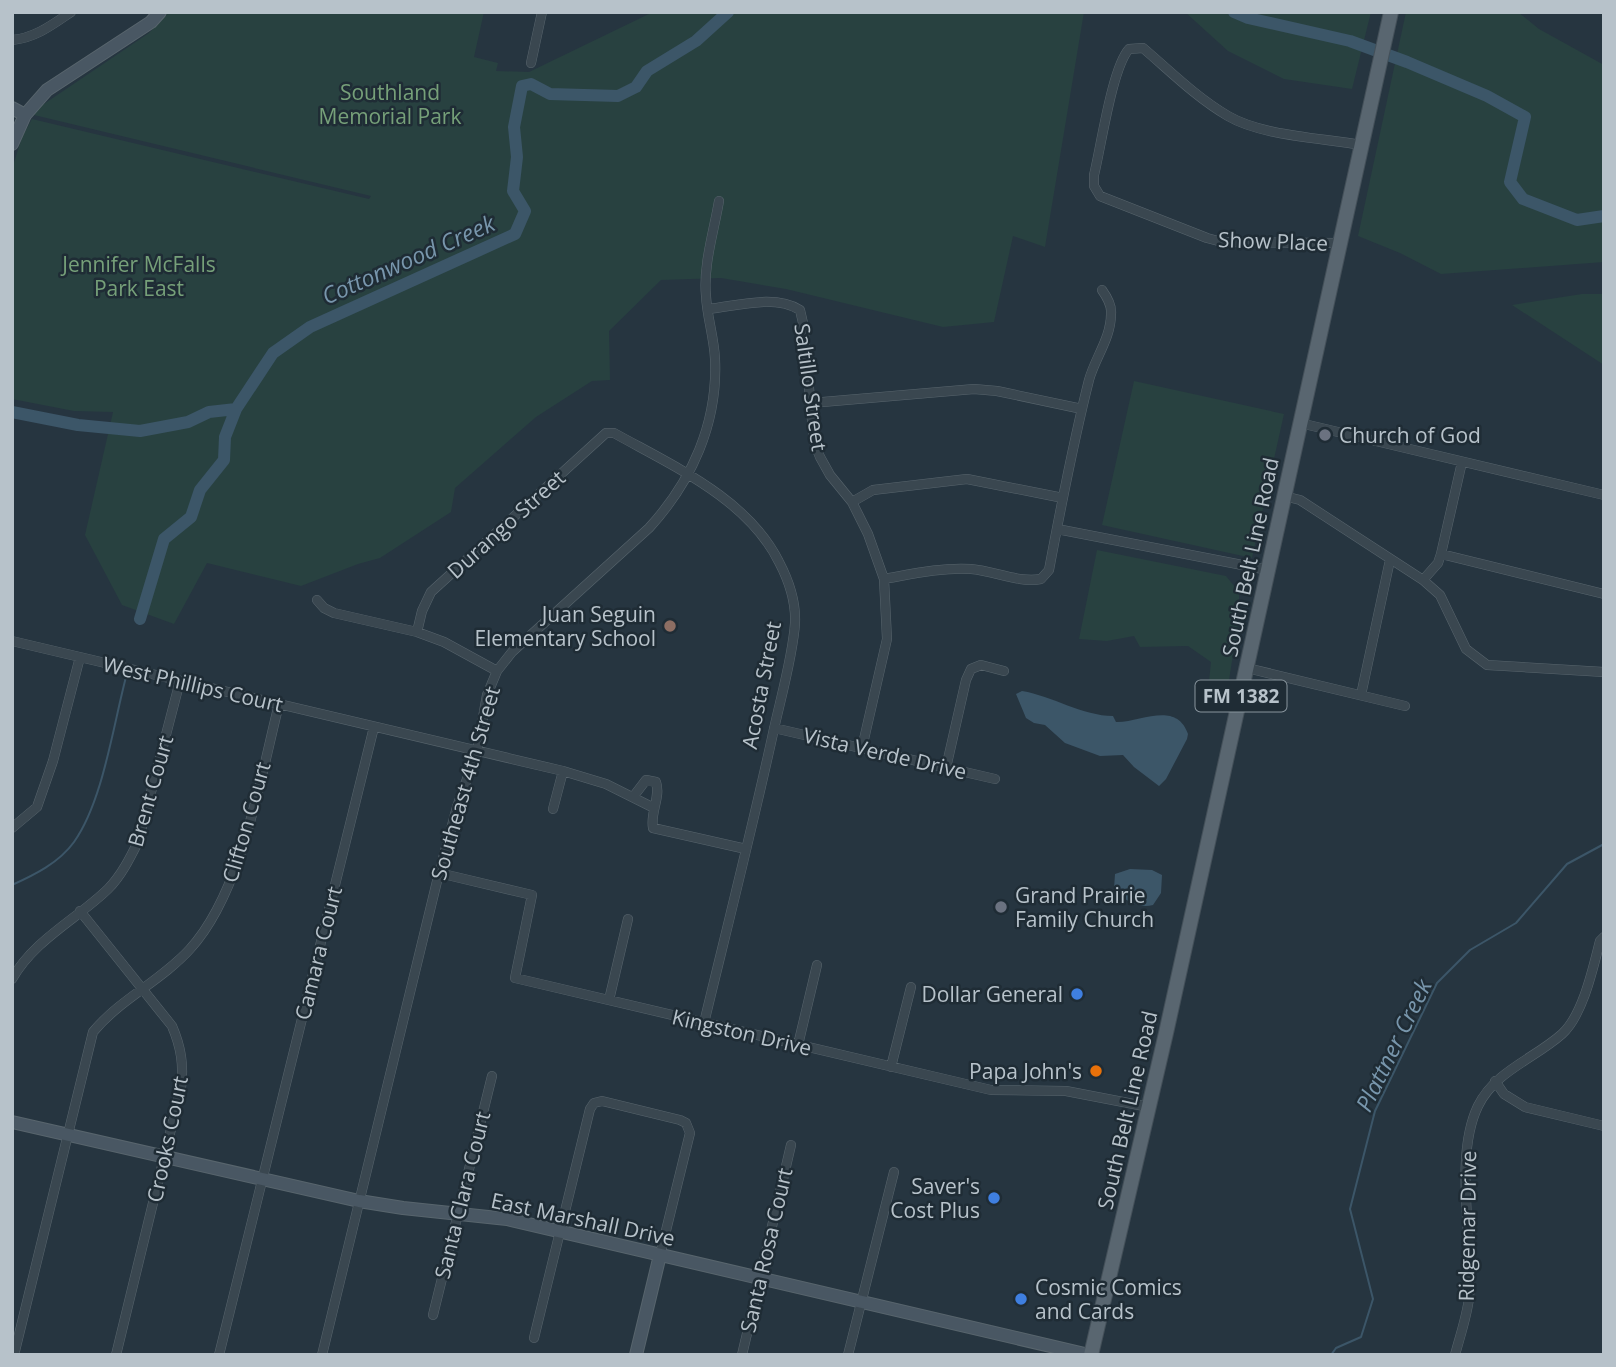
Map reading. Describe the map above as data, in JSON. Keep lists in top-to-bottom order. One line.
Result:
{"streets":{"main road":["South Belt Line Road","FM 1382","East Marshall Drive"],"street":["Show Place","Saltillo Street","Durango Street","West Phillips Court","Acosta Street","Vista Verde Drive","Southeast 4th Street","Brent Court","Clifton Court","Camara Court","Kingston Drive","Crooks Court","Santa Clara Court","Ridgemar Drive","Santa Rosa Court"]},"crossings":[["Show Place","South Belt Line Road"],["Saltillo Street","Vista Verde Drive"],["Saltillo Street","Southeast 4th Street"],["Durango Street","Acosta Street"],["South Belt Line Road","Kingston Drive"],["South Belt Line Road","East Marshall Drive"],["West Phillips Court","Southeast 4th Street"],["West Phillips Court","Brent Court"],["West Phillips Court","Clifton Court"],["West Phillips Court","Camara Court"],["Acosta Street","Vista Verde Drive"],["Acosta Street","Southeast 4th Street"],["Acosta Street","Kingston Drive"],["Southeast 4th Street","Kingston Drive"],["Southeast 4th Street","East Marshall Drive"],["Brent Court","Crooks Court"],["Clifton Court","Crooks Court"],["Clifton Court","East Marshall Drive"],["Camara Court","East Marshall Drive"],["Crooks Court","East Marshall Drive"],["Santa Clara Court","East Marshall Drive"],["East Marshall Drive","Santa Rosa Court"]],"water":["Cottonwood Creek","Plattner Creek"],"parks":["Southland Memorial Park","Jennifer McFalls Park East"],"places":["Church of God","Juan Seguin Elementary School","Grand Prairie Family Church","Dollar General","Papa John's","Saver's Cost Plus","Cosmic Comics and Cards"]}
